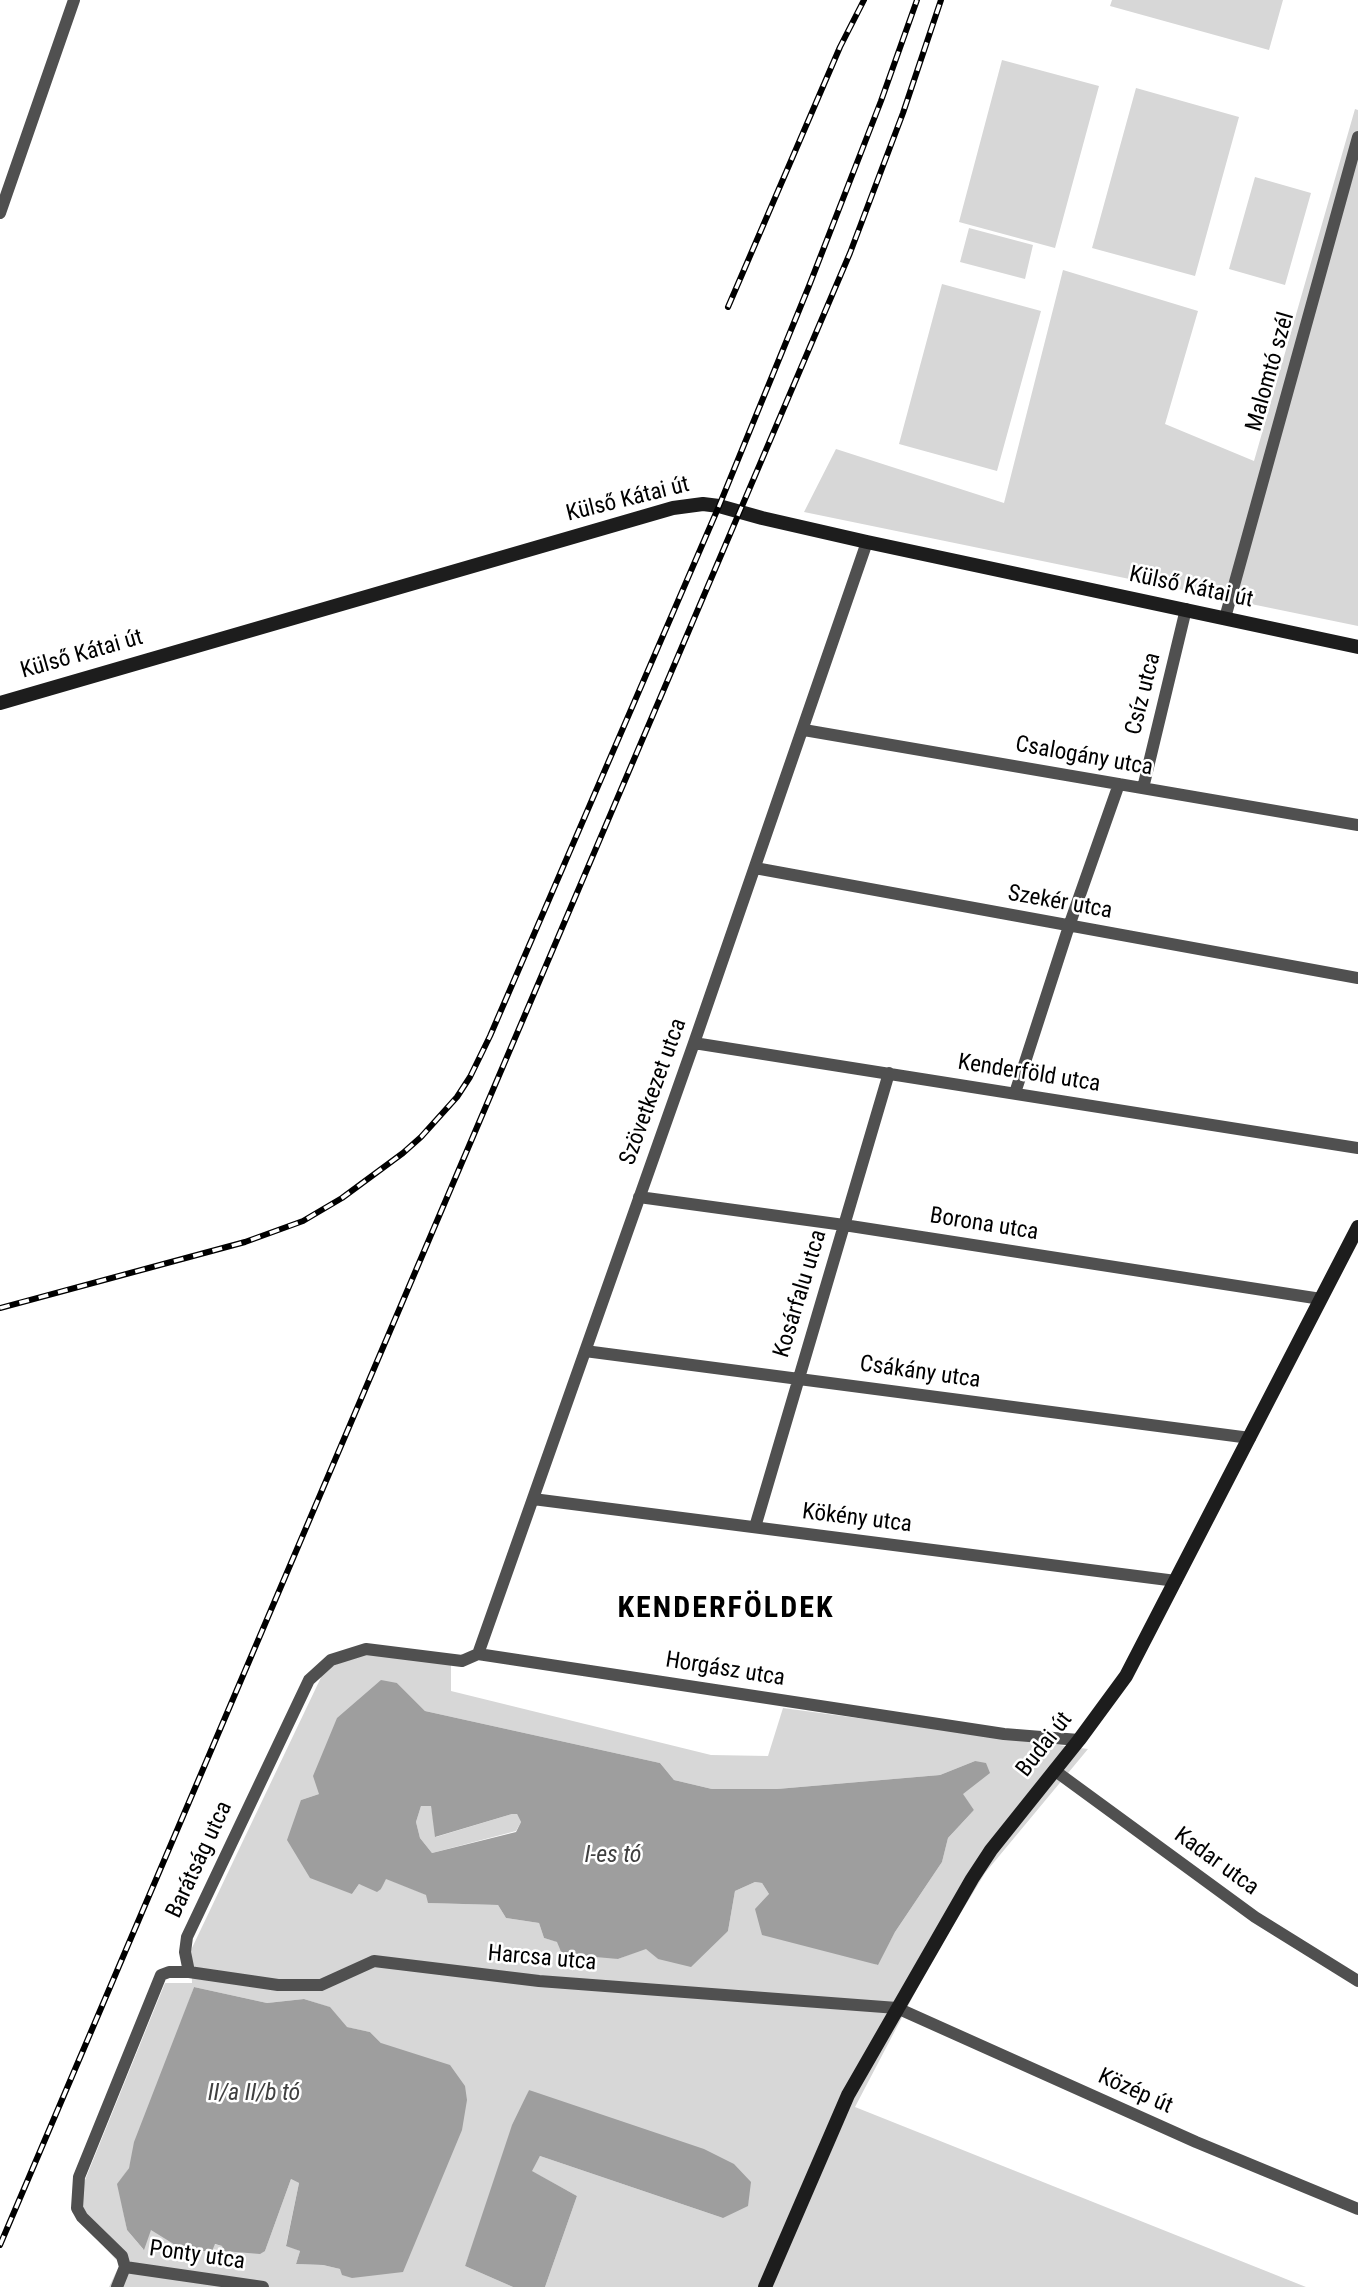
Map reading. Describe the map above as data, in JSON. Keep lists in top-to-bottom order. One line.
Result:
{"streets":{"main road":["Külső Kátai út","Budai út"],"street":["Malomtó szél","Csíz utca","Csalogány utca","Szekér utca","Kenderföld utca","Szövetkezet utca","Borona utca","Kosárfalu utca","Csákány utca","Kökény utca","Horgász utca","Barátság utca","Kadar utca","Harcsa utca","Közép út","Ponty utca"]},"crossings":[["Malomtó szél","Külső Kátai út"],["Külső Kátai út","Csíz utca"],["Külső Kátai út","Szövetkezet utca"],["Csíz utca","Csalogány utca"],["Csalogány utca","Szövetkezet utca"],["Szekér utca","Szövetkezet utca"],["Kenderföld utca","Szövetkezet utca"],["Kenderföld utca","Kosárfalu utca"],["Szövetkezet utca","Borona utca"],["Szövetkezet utca","Csákány utca"],["Szövetkezet utca","Kökény utca"],["Szövetkezet utca","Horgász utca"],["Borona utca","Kosárfalu utca"],["Borona utca","Budai út"],["Kosárfalu utca","Csákány utca"],["Kosárfalu utca","Kökény utca"],["Csákány utca","Budai út"],["Kökény utca","Budai út"],["Horgász utca","Budai út"],["Horgász utca","Barátság utca"],["Budai út","Kadar utca"],["Budai út","Harcsa utca"],["Budai út","Közép út"],["Barátság utca","Harcsa utca"],["Harcsa utca","Közép út"]],"districts":["KENDERFÖLDEK"],"water":["I-es tó","II/a II/b tó"]}
